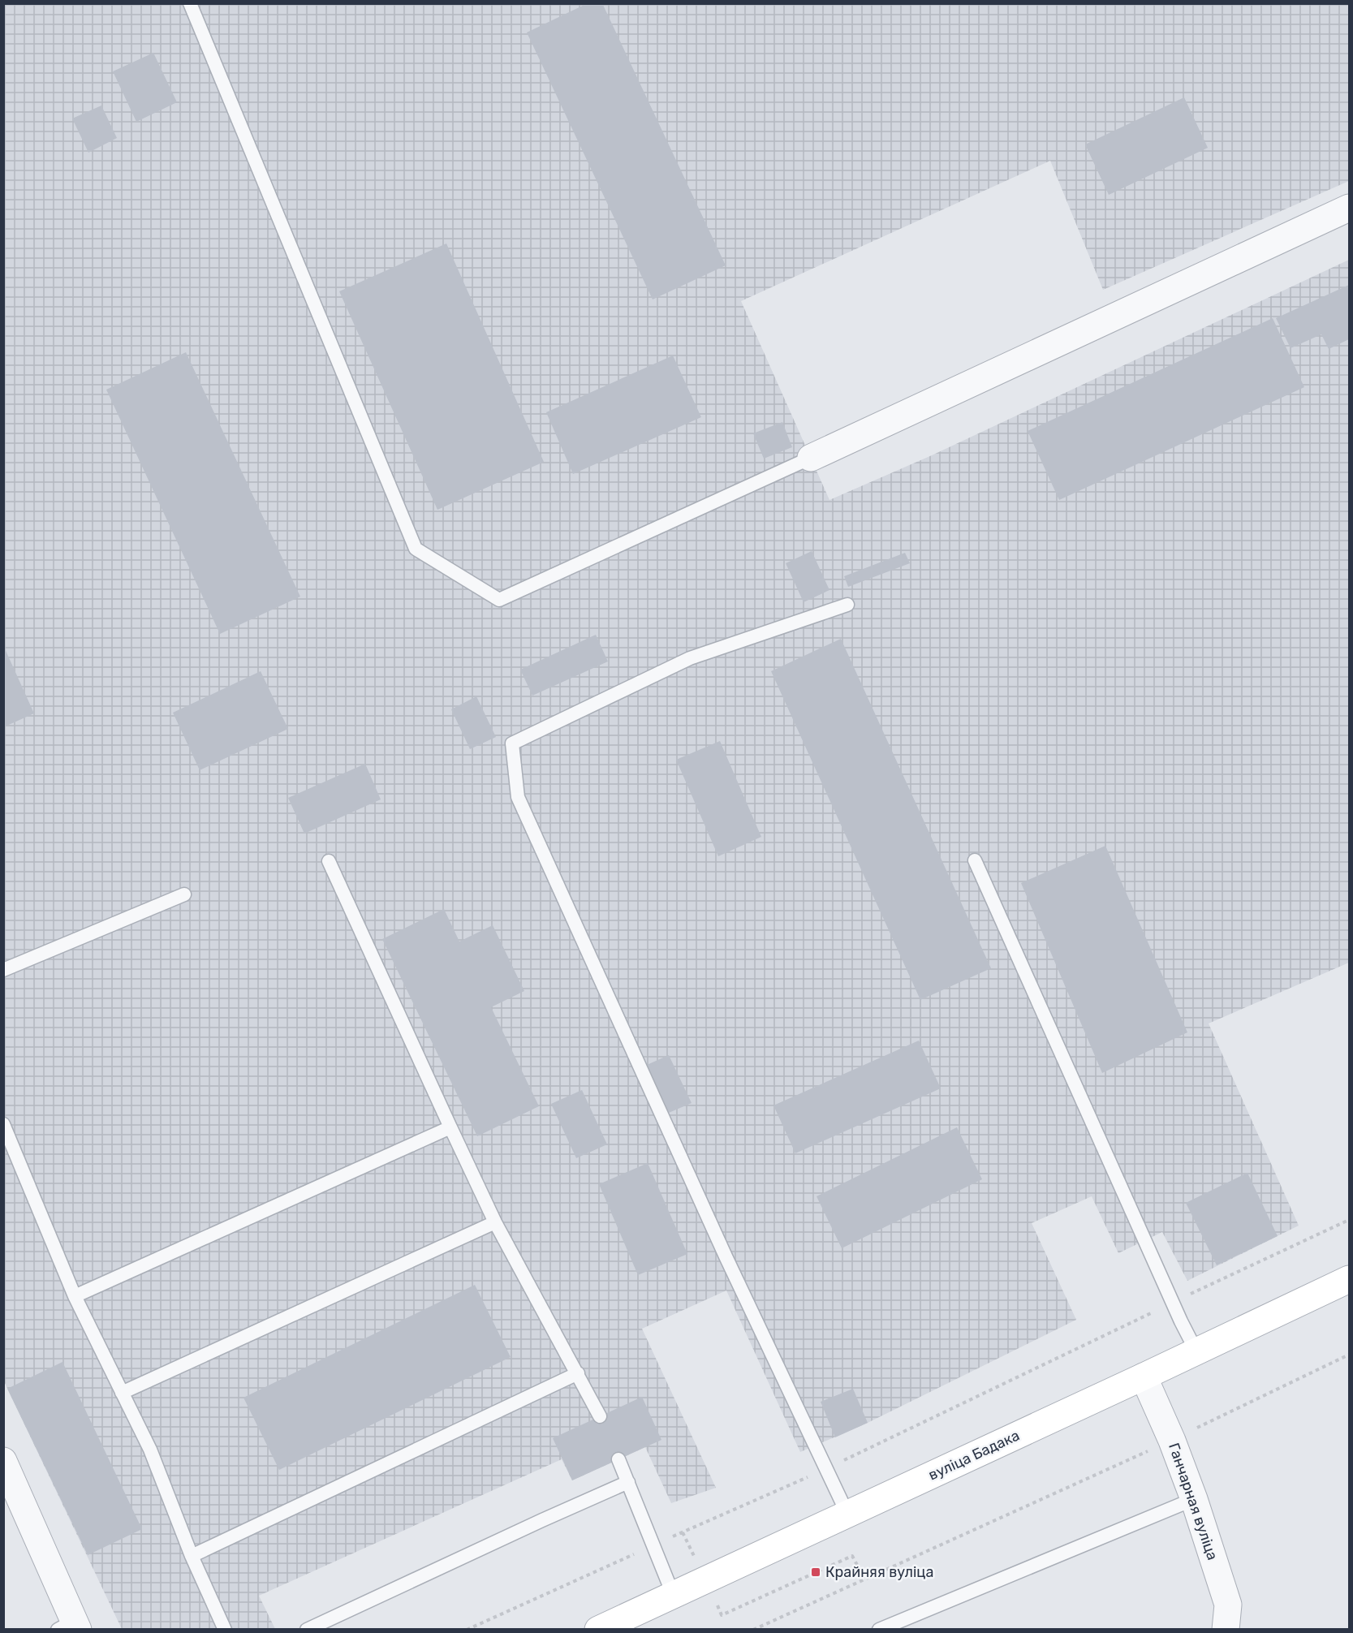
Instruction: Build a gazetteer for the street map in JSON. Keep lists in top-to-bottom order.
{
  "streets": {
    "main road": ["вуліца Бадака"],
    "street": ["Ганчарная вуліца"]
  },
  "crossings": [
    ["вуліца Бадака", "Ганчарная вуліца"]
  ],
  "places": {
    "transit": ["Крайняя вуліца"]
  }
}
